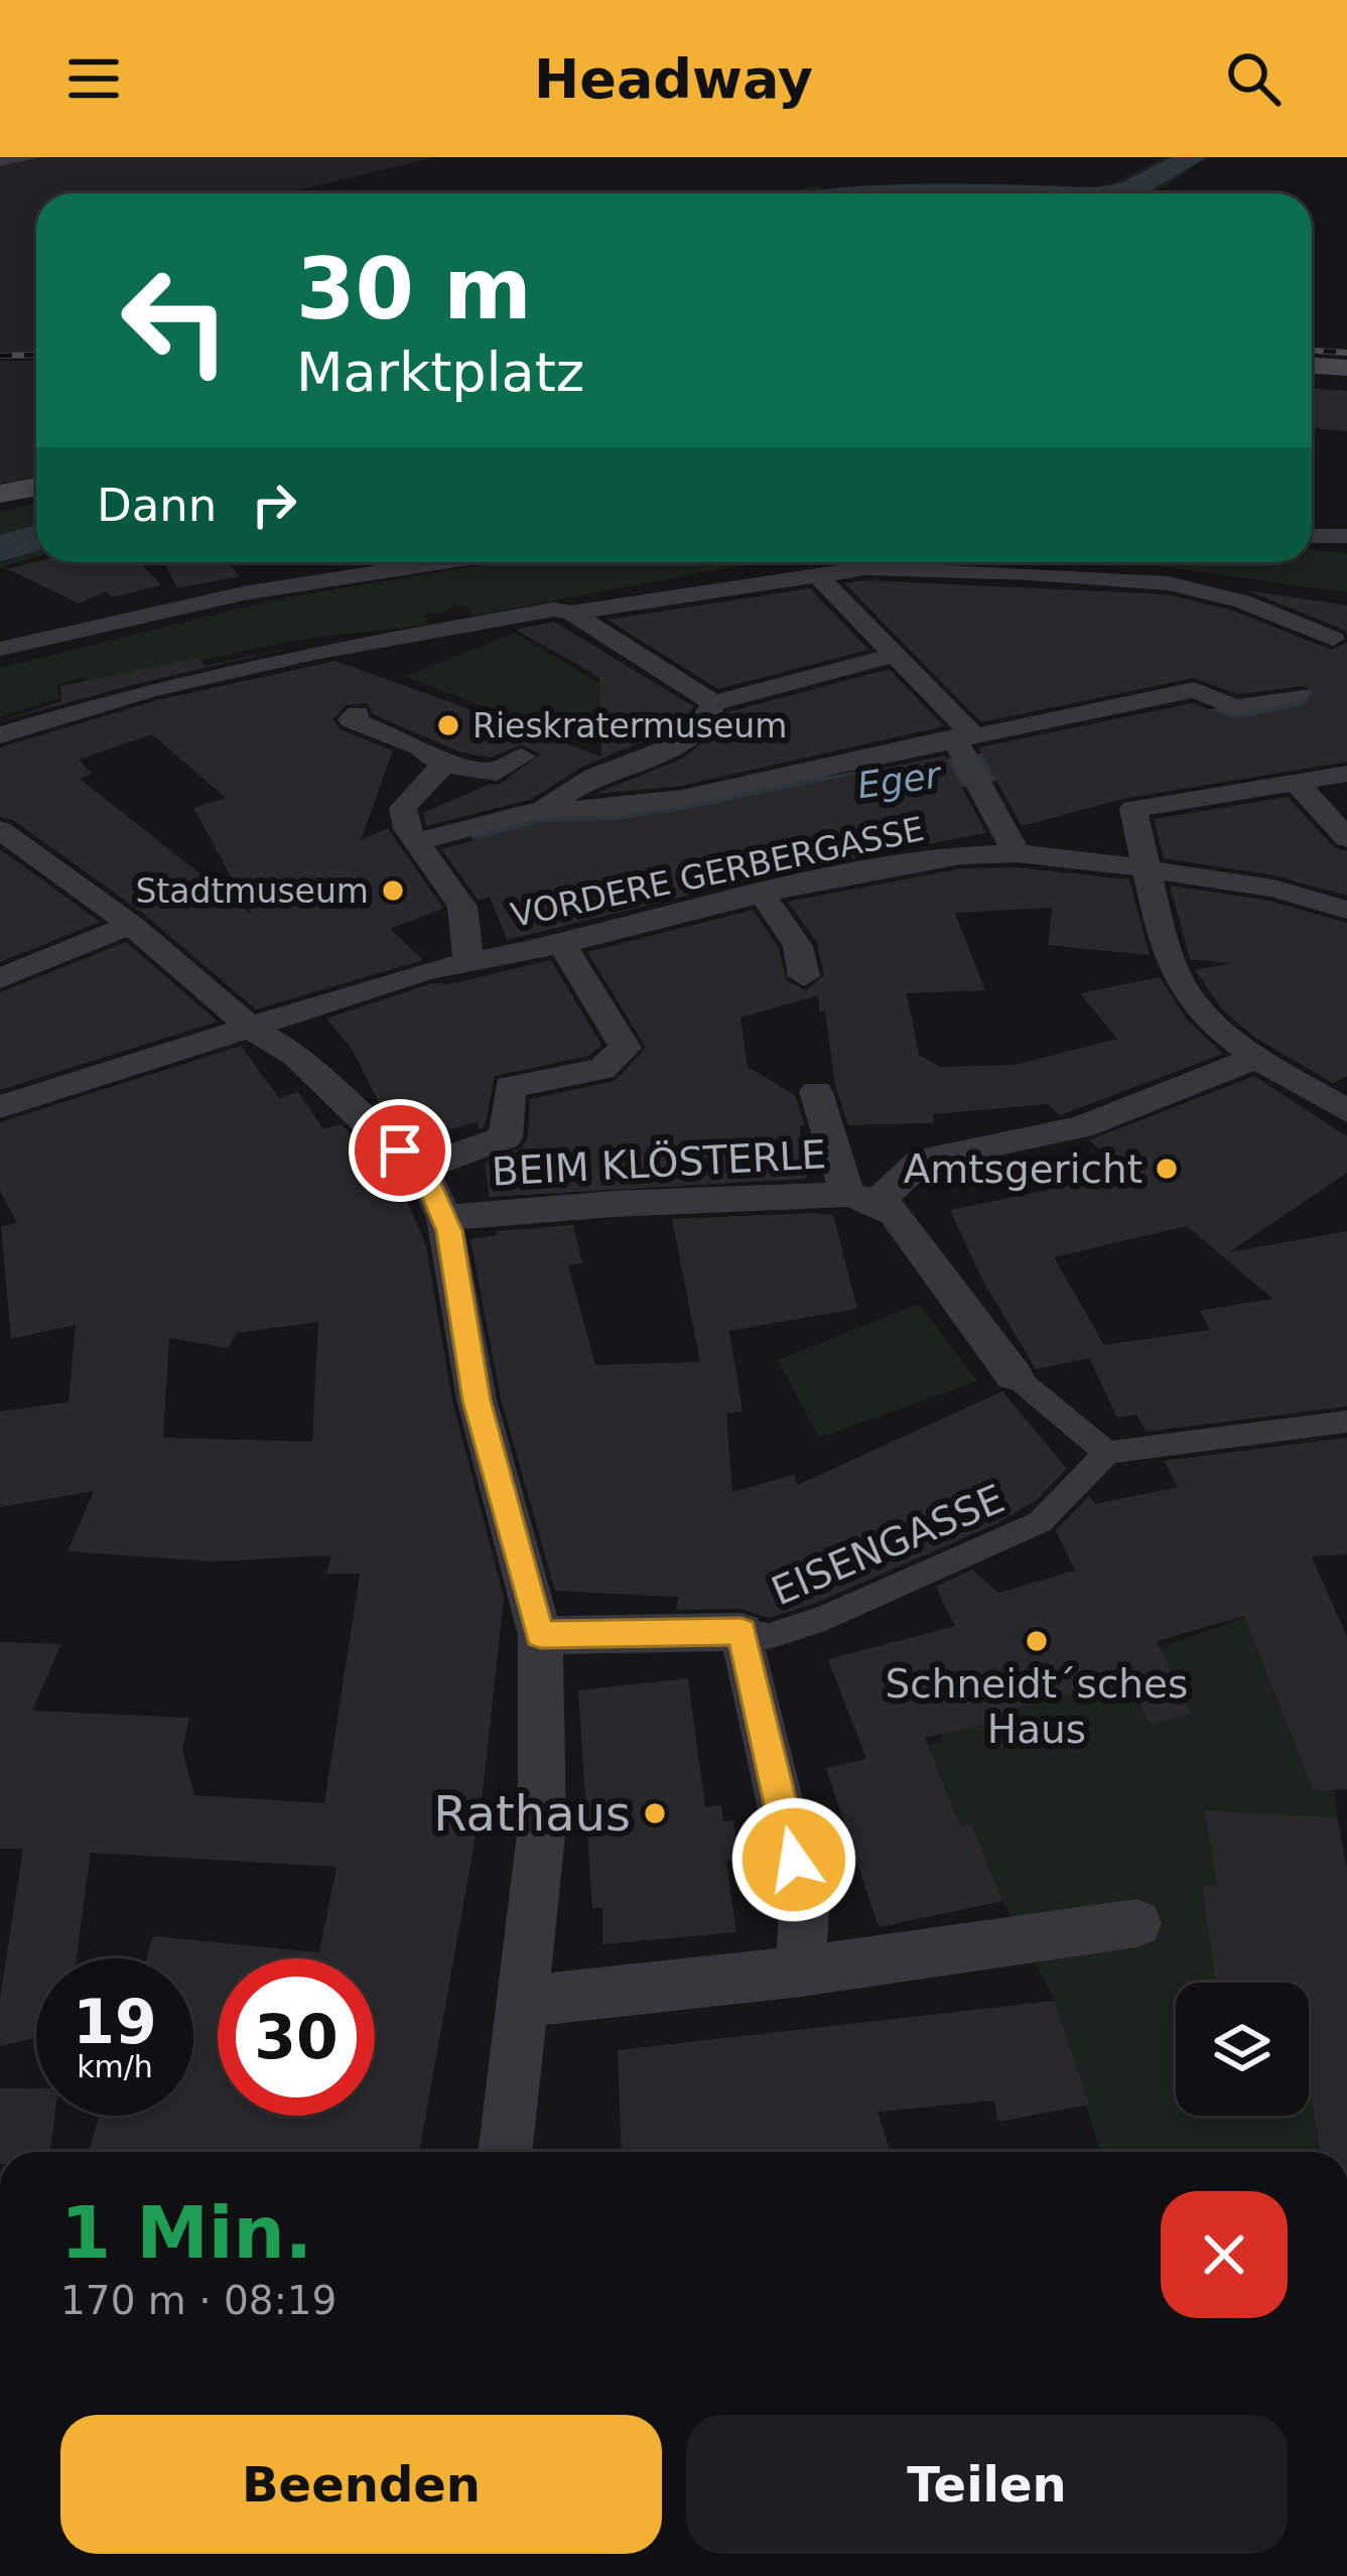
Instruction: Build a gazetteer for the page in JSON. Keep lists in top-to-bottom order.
{
  "streets": {
    "street": ["VORDERE GERBERGASSE", "BEIM KLÖSTERLE", "EISENGASSE"]
  },
  "water": ["Eger"],
  "places": [
    "Rieskratermuseum",
    "Stadtmuseum",
    "Amtsgericht",
    "Schneidt´sches Haus",
    "Rathaus"
  ],
  "page": {
    "header": "Headway",
    "turn": ["30 m", "Marktplatz"],
    "then": "Dann",
    "speed": "19 km/h",
    "limit": "30",
    "heading": ["1 Min.", "170 m · 08:19"],
    "buttons": ["Beenden", "Teilen"]
  }
}
